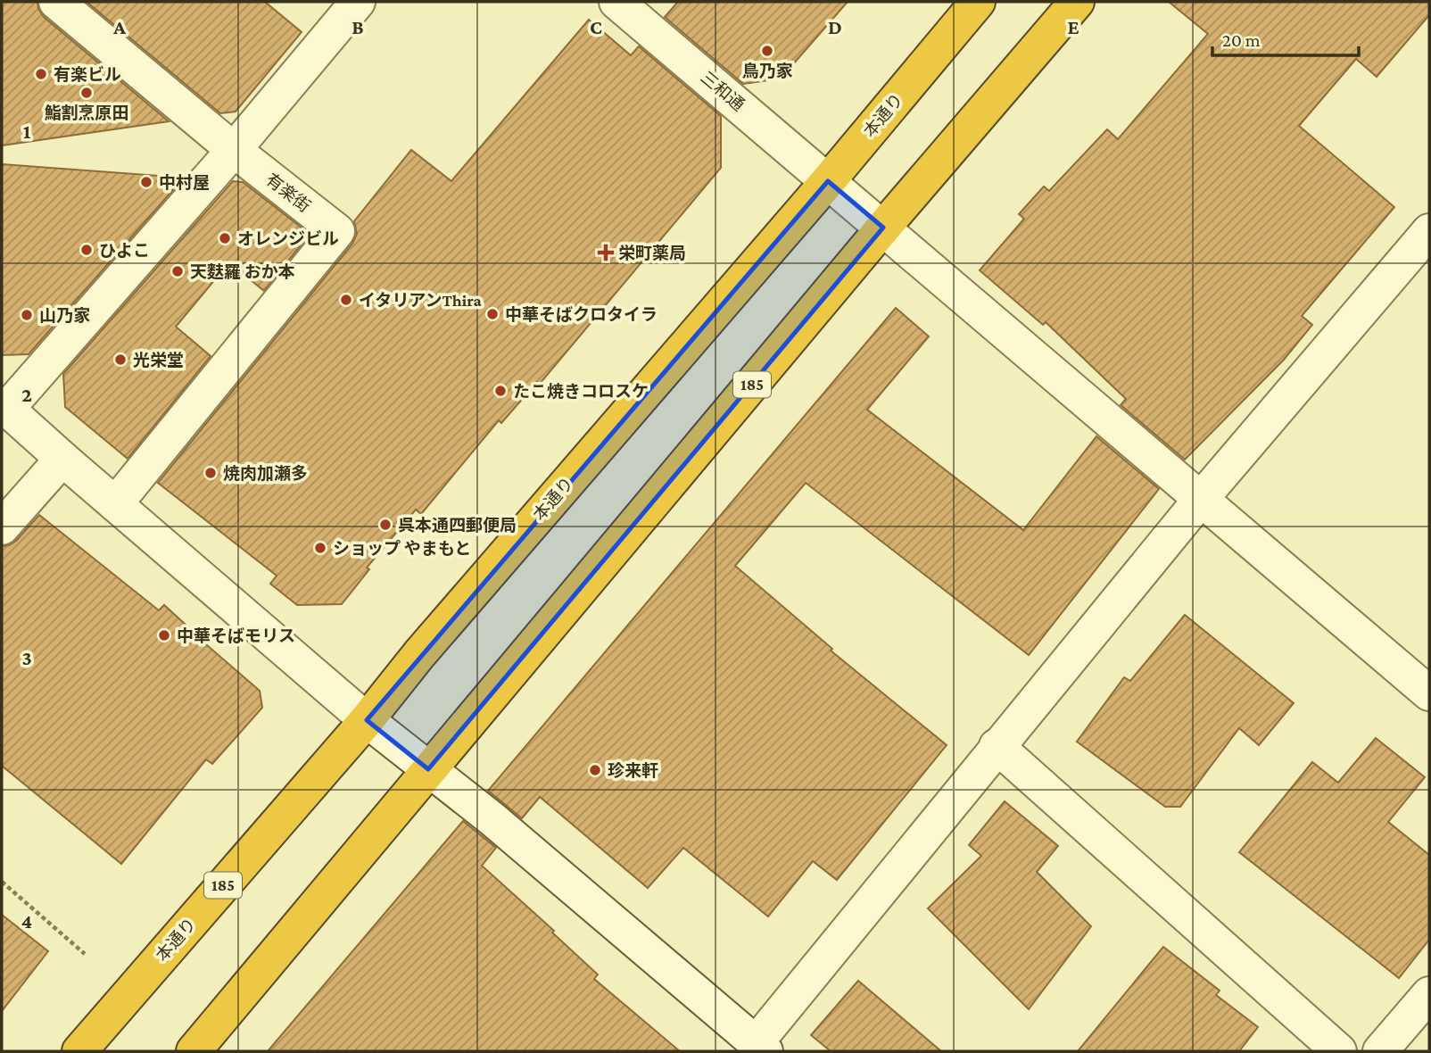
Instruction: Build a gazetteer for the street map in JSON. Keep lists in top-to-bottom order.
{
  "streets": {
    "highway": ["本通り", "185"],
    "street": ["三和通", "有楽街"]
  },
  "crossings": [
    ["三和通", "本通り"],
    ["三和通", "185"]
  ],
  "places": {
    "other": [
      "鳥乃家",
      "有楽ビル",
      "鮨割烹原田",
      "中村屋",
      "オレンジビル",
      "ひよこ",
      "天麩羅 おか本",
      "イタリアンThira",
      "中華そばクロタイラ",
      "山乃家",
      "光栄堂",
      "たこ焼きコロスケ",
      "焼肉加瀬多",
      "呉本通四郵便局",
      "ショップ やまもと",
      "中華そばモリス",
      "珍来軒"
    ],
    "health": ["栄町薬局"]
  },
  "scale_bar": "20 m",
  "grid": {
    "columns": [
      "A",
      "B",
      "C",
      "D",
      "E"
    ],
    "rows": [
      "1",
      "2",
      "3",
      "4"
    ]
  }
}
